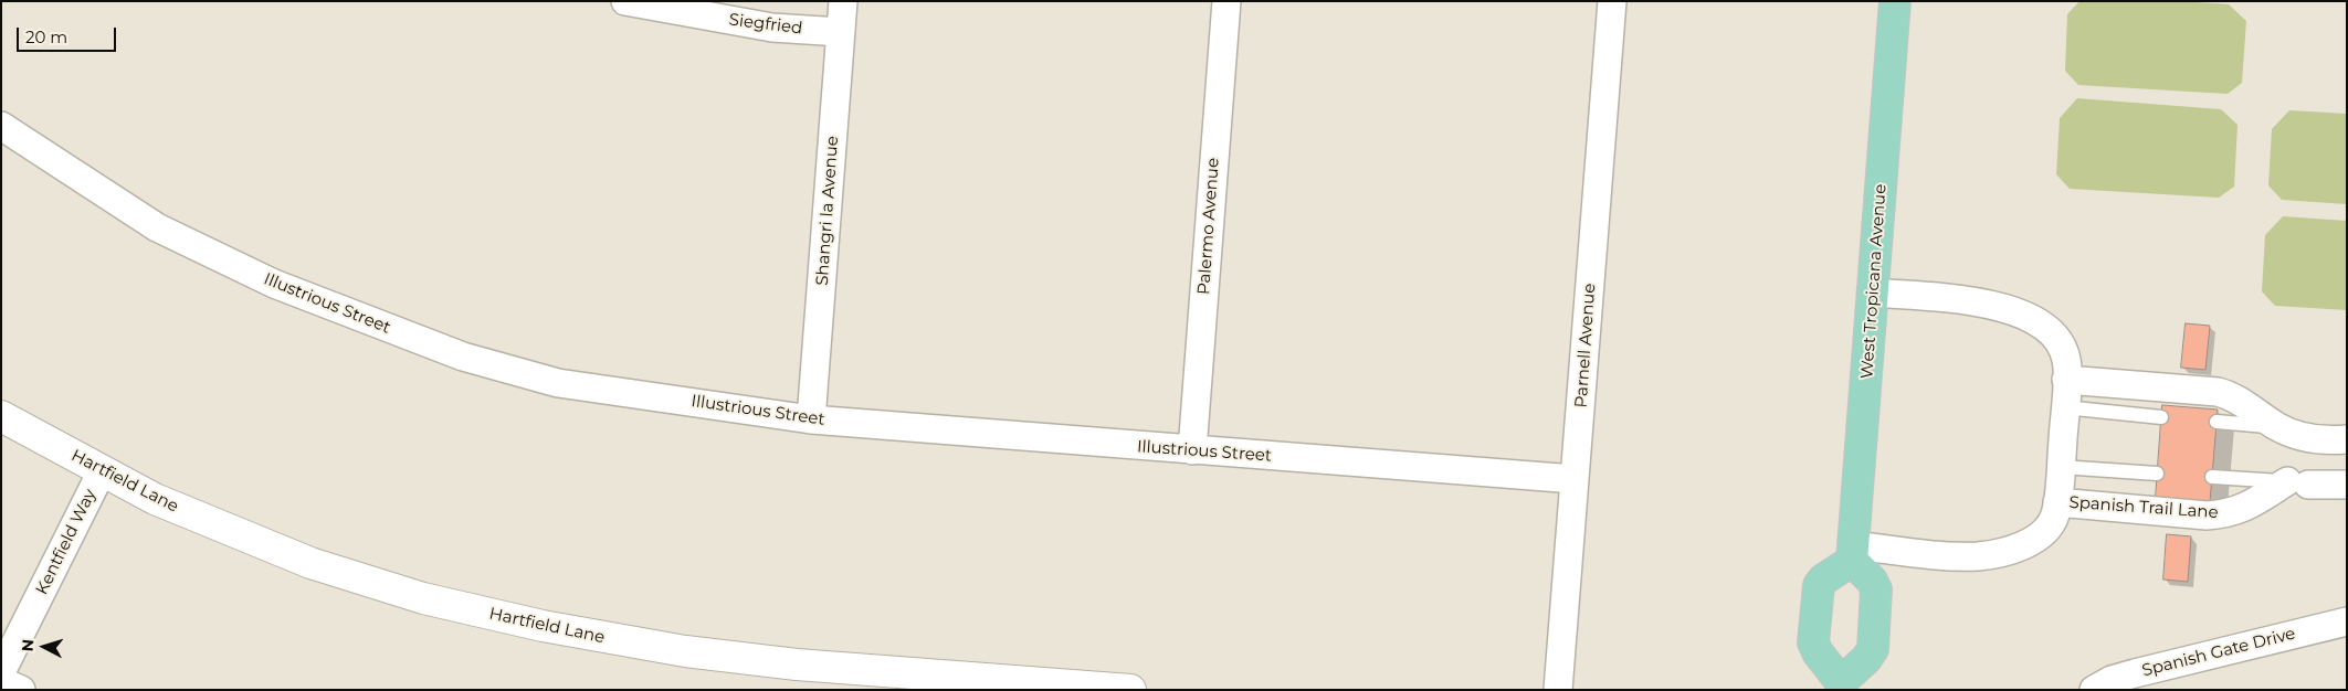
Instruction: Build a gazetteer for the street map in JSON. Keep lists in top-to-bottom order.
{
  "streets": {
    "main road": ["West Tropicana Avenue"],
    "street": [
      "Siegfried",
      "Shangri la Avenue",
      "Palermo Avenue",
      "Illustrious Street",
      "Parnell Avenue",
      "Hartfield Lane",
      "Spanish Trail Lane",
      "Kentfield Way",
      "Spanish Gate Drive"
    ]
  },
  "crossings": [
    ["Siegfried", "Shangri la Avenue"],
    ["Shangri la Avenue", "Illustrious Street"],
    ["Palermo Avenue", "Illustrious Street"],
    ["West Tropicana Avenue", "Spanish Trail Lane"],
    ["Illustrious Street", "Parnell Avenue"],
    ["Hartfield Lane", "Kentfield Way"]
  ],
  "scale_bar": "20 m",
  "north": "left"
}
